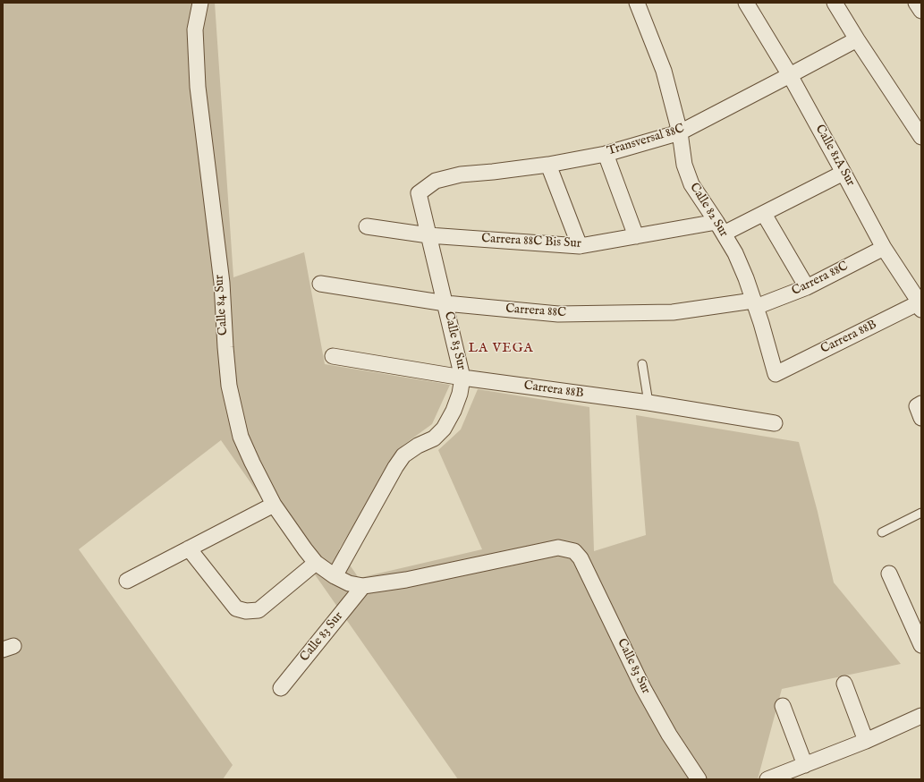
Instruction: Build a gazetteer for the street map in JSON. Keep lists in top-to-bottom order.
{
  "streets": {
    "street": [
      "Transversal 88C",
      "Calle 81A Sur",
      "Calle 82 Sur",
      "Carrera 88C Bis Sur",
      "Carrera 88C",
      "Calle 84 Sur",
      "Carrera 88B",
      "Calle 83 Sur"
    ]
  },
  "crossings": [
    ["Transversal 88C", "Calle 81A Sur"],
    ["Transversal 88C", "Calle 82 Sur"],
    ["Transversal 88C", "Calle 83 Sur"],
    ["Calle 81A Sur", "Carrera 88C Bis Sur"],
    ["Calle 81A Sur", "Carrera 88C"],
    ["Calle 81A Sur", "Carrera 88B"],
    ["Calle 82 Sur", "Carrera 88C Bis Sur"],
    ["Calle 82 Sur", "Carrera 88C"],
    ["Calle 82 Sur", "Carrera 88B"],
    ["Carrera 88C Bis Sur", "Calle 83 Sur"],
    ["Carrera 88C", "Calle 83 Sur"],
    ["Calle 84 Sur", "Calle 83 Sur"],
    ["Carrera 88B", "Calle 83 Sur"]
  ],
  "districts": ["LA VEGA"]
}
